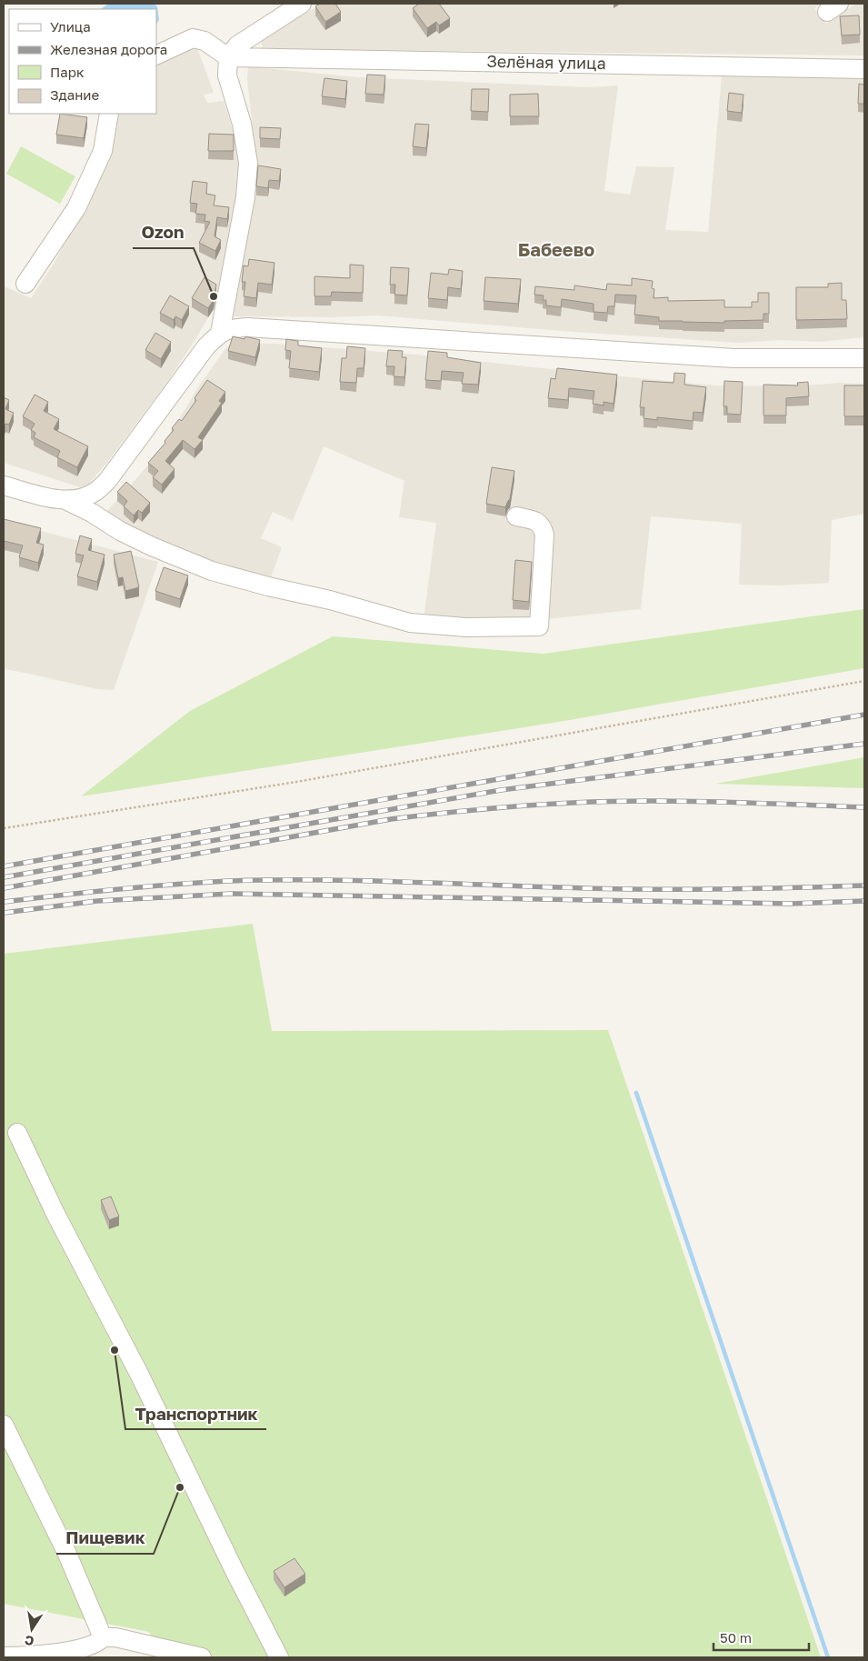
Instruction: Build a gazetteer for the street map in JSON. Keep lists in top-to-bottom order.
{
  "streets": {
    "street": ["Зелёная улица"]
  },
  "districts": ["Бабеево"],
  "places": ["Ozon", "Транспортник", "Пищевик"],
  "legend": [
    "Улица",
    "Железная дорога",
    "Парк",
    "Здание"
  ],
  "scale_bar": "50 m",
  "north": "bottom"
}
